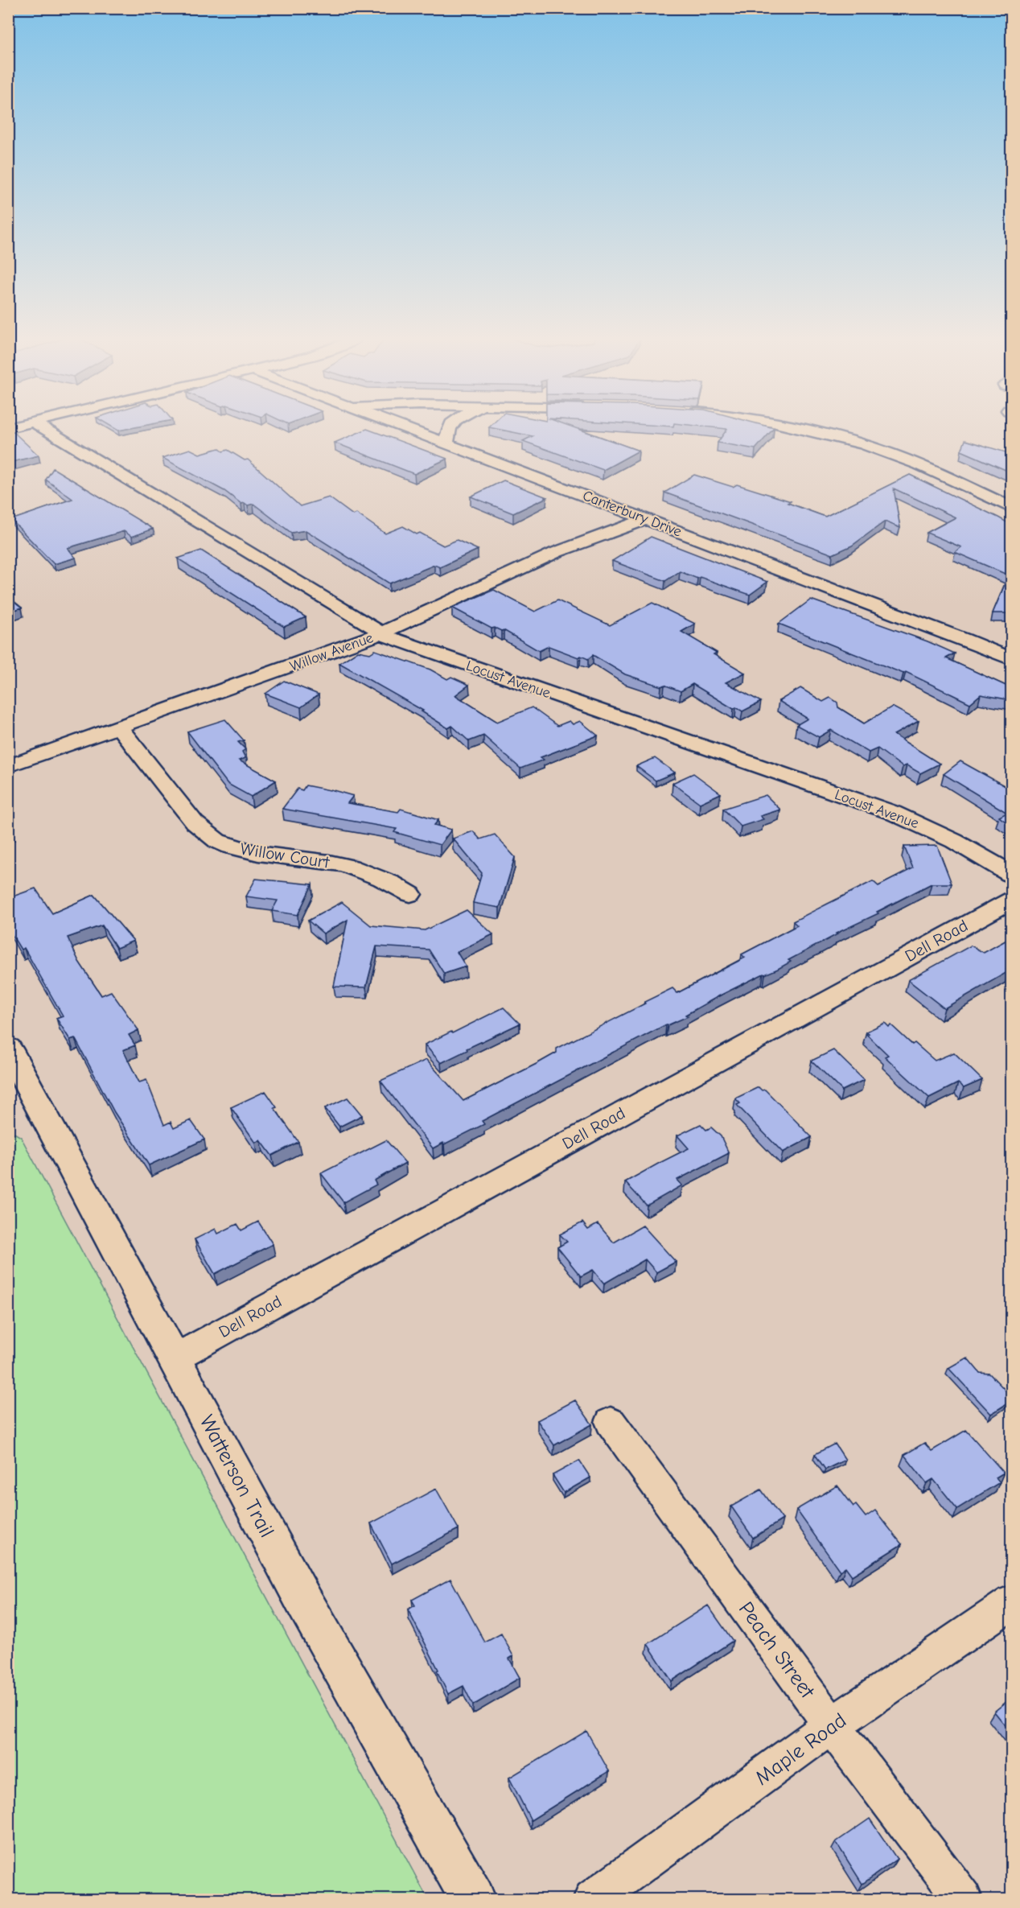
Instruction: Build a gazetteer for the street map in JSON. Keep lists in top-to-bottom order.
{
  "streets": {
    "main road": ["Watterson Trail"],
    "street": [
      "Canterbury Drive",
      "Willow Avenue",
      "Locust Avenue",
      "Willow Court",
      "Dell Road",
      "Peach Street",
      "Maple Road"
    ]
  },
  "crossings": [
    ["Canterbury Drive", "Willow Avenue"],
    ["Willow Avenue", "Locust Avenue"],
    ["Willow Avenue", "Willow Court"],
    ["Dell Road", "Watterson Trail"],
    ["Peach Street", "Maple Road"]
  ]
}
